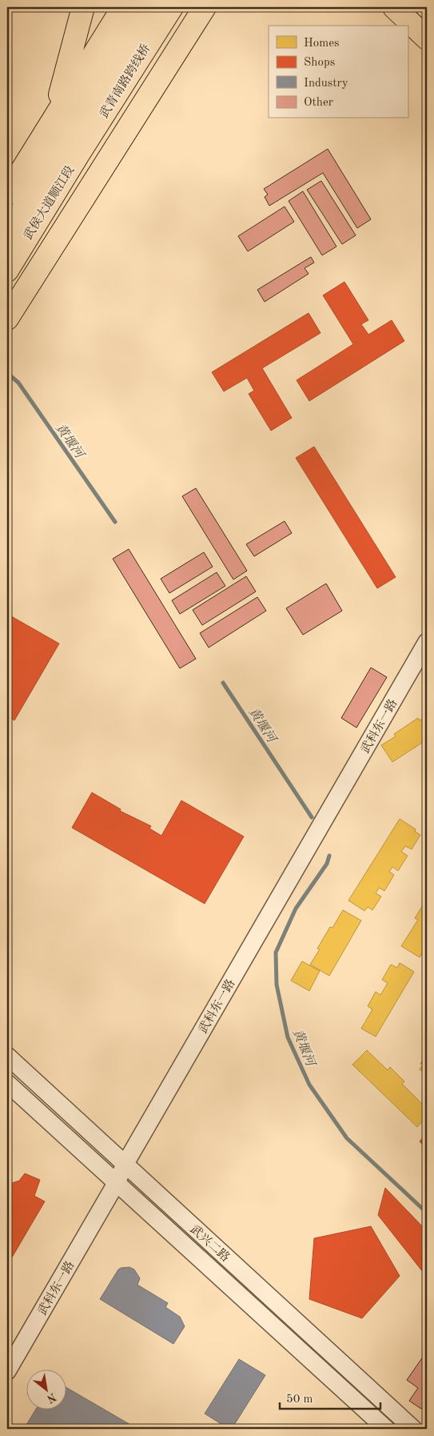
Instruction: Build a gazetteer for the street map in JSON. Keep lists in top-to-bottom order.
{
  "streets": {
    "main road": ["武青南路跨线桥", "武侯大道顺江段"],
    "street": ["武科东一路", "武兴二路"]
  },
  "crossings": [
    ["武青南路跨线桥", "武侯大道顺江段"],
    ["武科东一路", "武兴二路"]
  ],
  "water": ["黄堰河"],
  "legend": [
    "Homes",
    "Shops",
    "Industry",
    "Other"
  ],
  "scale_bar": "50 m",
  "north": "bottom right"
}
